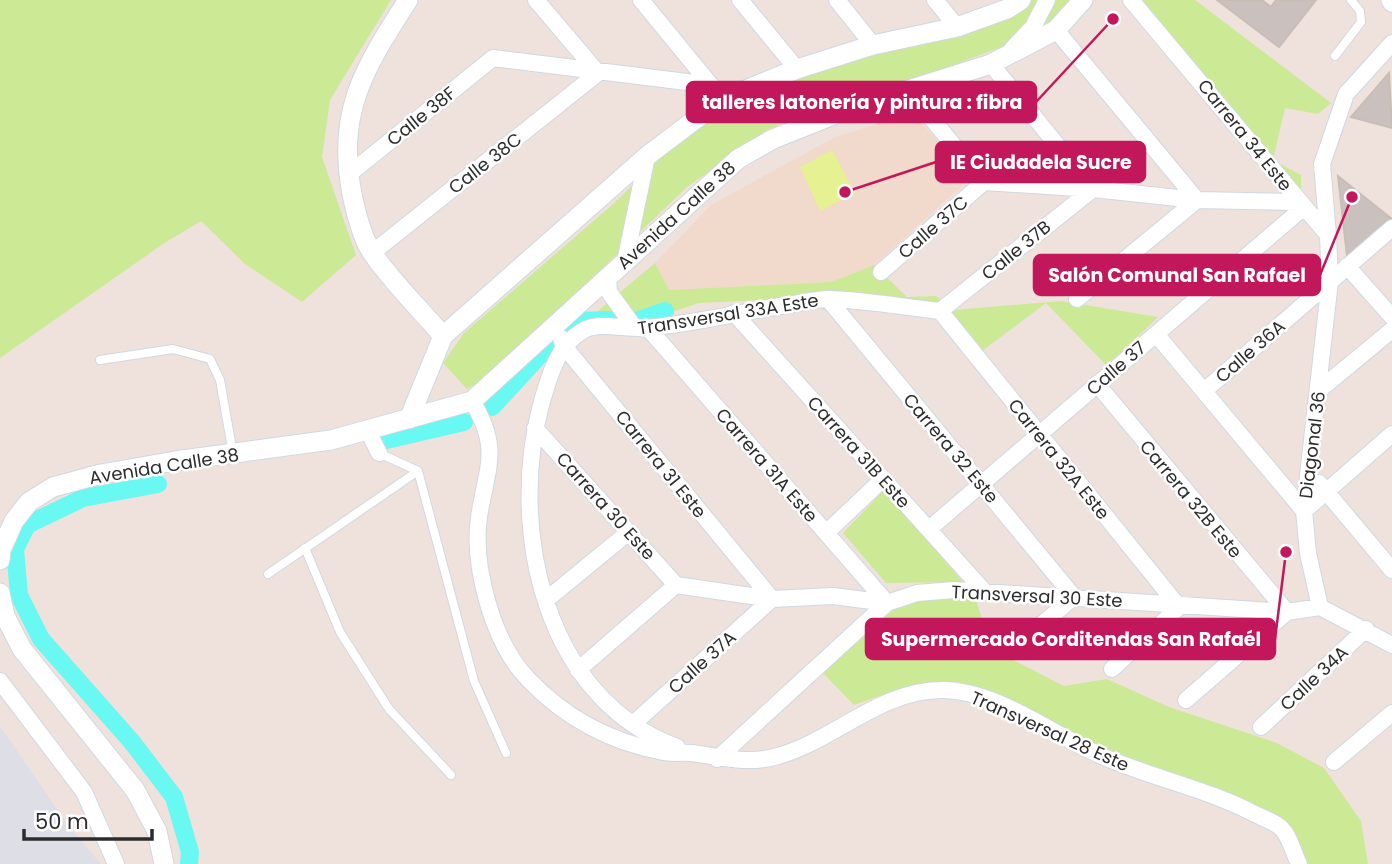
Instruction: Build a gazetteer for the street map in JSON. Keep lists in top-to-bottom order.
{
  "streets": {
    "street": [
      "Calle 38F",
      "Carrera 34 Este",
      "Calle 38C",
      "Avenida Calle 38",
      "Calle 37C",
      "Calle 37B",
      "Transversal 33A Este",
      "Calle 36A",
      "Calle 37",
      "Diagonal 36",
      "Carrera 32 Este",
      "Carrera 31B Este",
      "Carrera 32A Este",
      "Carrera 31 Este",
      "Carrera 31A Este",
      "Carrera 32B Este",
      "Carrera 30 Este",
      "Transversal 30 Este",
      "Calle 37A",
      "Calle 34A",
      "Transversal 28 Este"
    ]
  },
  "crossings": [
    ["Calle 38F", "Calle 38C"],
    ["Carrera 34 Este", "Calle 37"],
    ["Avenida Calle 38", "Carrera 31 Este"],
    ["Avenida Calle 38", "Carrera 31A Este"],
    ["Avenida Calle 38", "Transversal 28 Este"],
    ["Calle 37B", "Transversal 33A Este"],
    ["Calle 37B", "Carrera 32A Este"],
    ["Transversal 33A Este", "Carrera 32 Este"],
    ["Transversal 33A Este", "Carrera 31B Este"],
    ["Transversal 33A Este", "Carrera 32A Este"],
    ["Transversal 33A Este", "Carrera 31 Este"],
    ["Transversal 33A Este", "Carrera 31A Este"],
    ["Calle 36A", "Diagonal 36"],
    ["Calle 37", "Carrera 32 Este"],
    ["Calle 37", "Carrera 31B Este"],
    ["Calle 37", "Carrera 32A Este"],
    ["Calle 37", "Carrera 32B Este"],
    ["Diagonal 36", "Transversal 30 Este"],
    ["Carrera 32 Este", "Transversal 30 Este"],
    ["Carrera 31B Este", "Transversal 30 Este"],
    ["Carrera 32A Este", "Transversal 30 Este"],
    ["Carrera 31 Este", "Transversal 30 Este"],
    ["Carrera 31 Este", "Calle 37A"],
    ["Carrera 31A Este", "Transversal 30 Este"],
    ["Carrera 32B Este", "Transversal 30 Este"],
    ["Carrera 30 Este", "Transversal 30 Este"],
    ["Transversal 30 Este", "Calle 37A"]
  ],
  "places": [
    "talleres latonería y pintura : fibra",
    "IE Ciudadela Sucre",
    "Salón Comunal San Rafael",
    "Supermercado Corditendas San Rafaél"
  ],
  "scale_bar": "50 m"
}
